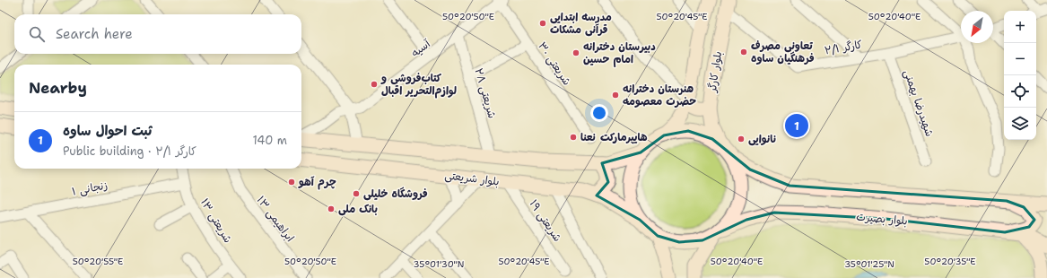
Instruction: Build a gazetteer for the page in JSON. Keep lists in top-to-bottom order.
{
  "streets": {
    "main road": ["بلوار کارگر", "بلوار شریعتی", "بلوار بصیرت"],
    "street": [
      "کارگر ۲/۱",
      "آسیه",
      "شریعتی ۳۰",
      "شریعتی ۲۸",
      "شهیدرضا بهمنی",
      "زنجانی ۱",
      "ابراهیمی ۱۳",
      "شریعتی ۱۳",
      "شریعتی ۱۹"
    ]
  },
  "crossings": [
    ["کارگر ۲/۱", "بلوار کارگر"],
    ["کارگر ۲/۱", "شهیدرضا بهمنی"],
    ["آسیه", "شریعتی ۳۰"],
    ["آسیه", "شریعتی ۲۸"],
    ["بلوار کارگر", "بلوار شریعتی"],
    ["بلوار کارگر", "بلوار بصیرت"],
    ["شریعتی ۲۸", "بلوار شریعتی"],
    ["بلوار شریعتی", "بلوار بصیرت"],
    ["بلوار شریعتی", "شریعتی ۱۹"],
    ["زنجانی ۱", "شریعتی ۱۳"]
  ],
  "places": [
    "مدرسه ابتدایی قرآنی مشکات",
    "تعاونی مصرف فرهنگیان ساوه",
    "دبیرستان دخترانه امام حسین",
    "کتاب‌فروشی و لوازم‌التحریر اقبال",
    "هنرستان دخترانه حضرت معصومه",
    "هایپرمارکت نعنا",
    "نانوایی",
    "چرم آهو",
    "فروشگاه خلیلی",
    "بانک ملی"
  ],
  "north": "bottom left",
  "page": {
    "map_buttons": ["+", "−"],
    "search": "Search here",
    "heading": "Nearby",
    "list": [
      {
        "mark": "1",
        "name": "ثبت احوال ساوه",
        "note": "Public building · کارگر ۲/۱",
        "value": "140 m"
      }
    ],
    "pins": "1"
  },
  "coordinates": [
    "50°20'50\"E",
    "50°20'45\"E",
    "50°20'40\"E",
    "50°20'55\"E",
    "50°20'35\"E",
    "35°01'30\"N",
    "35°01'25\"N"
  ]
}
